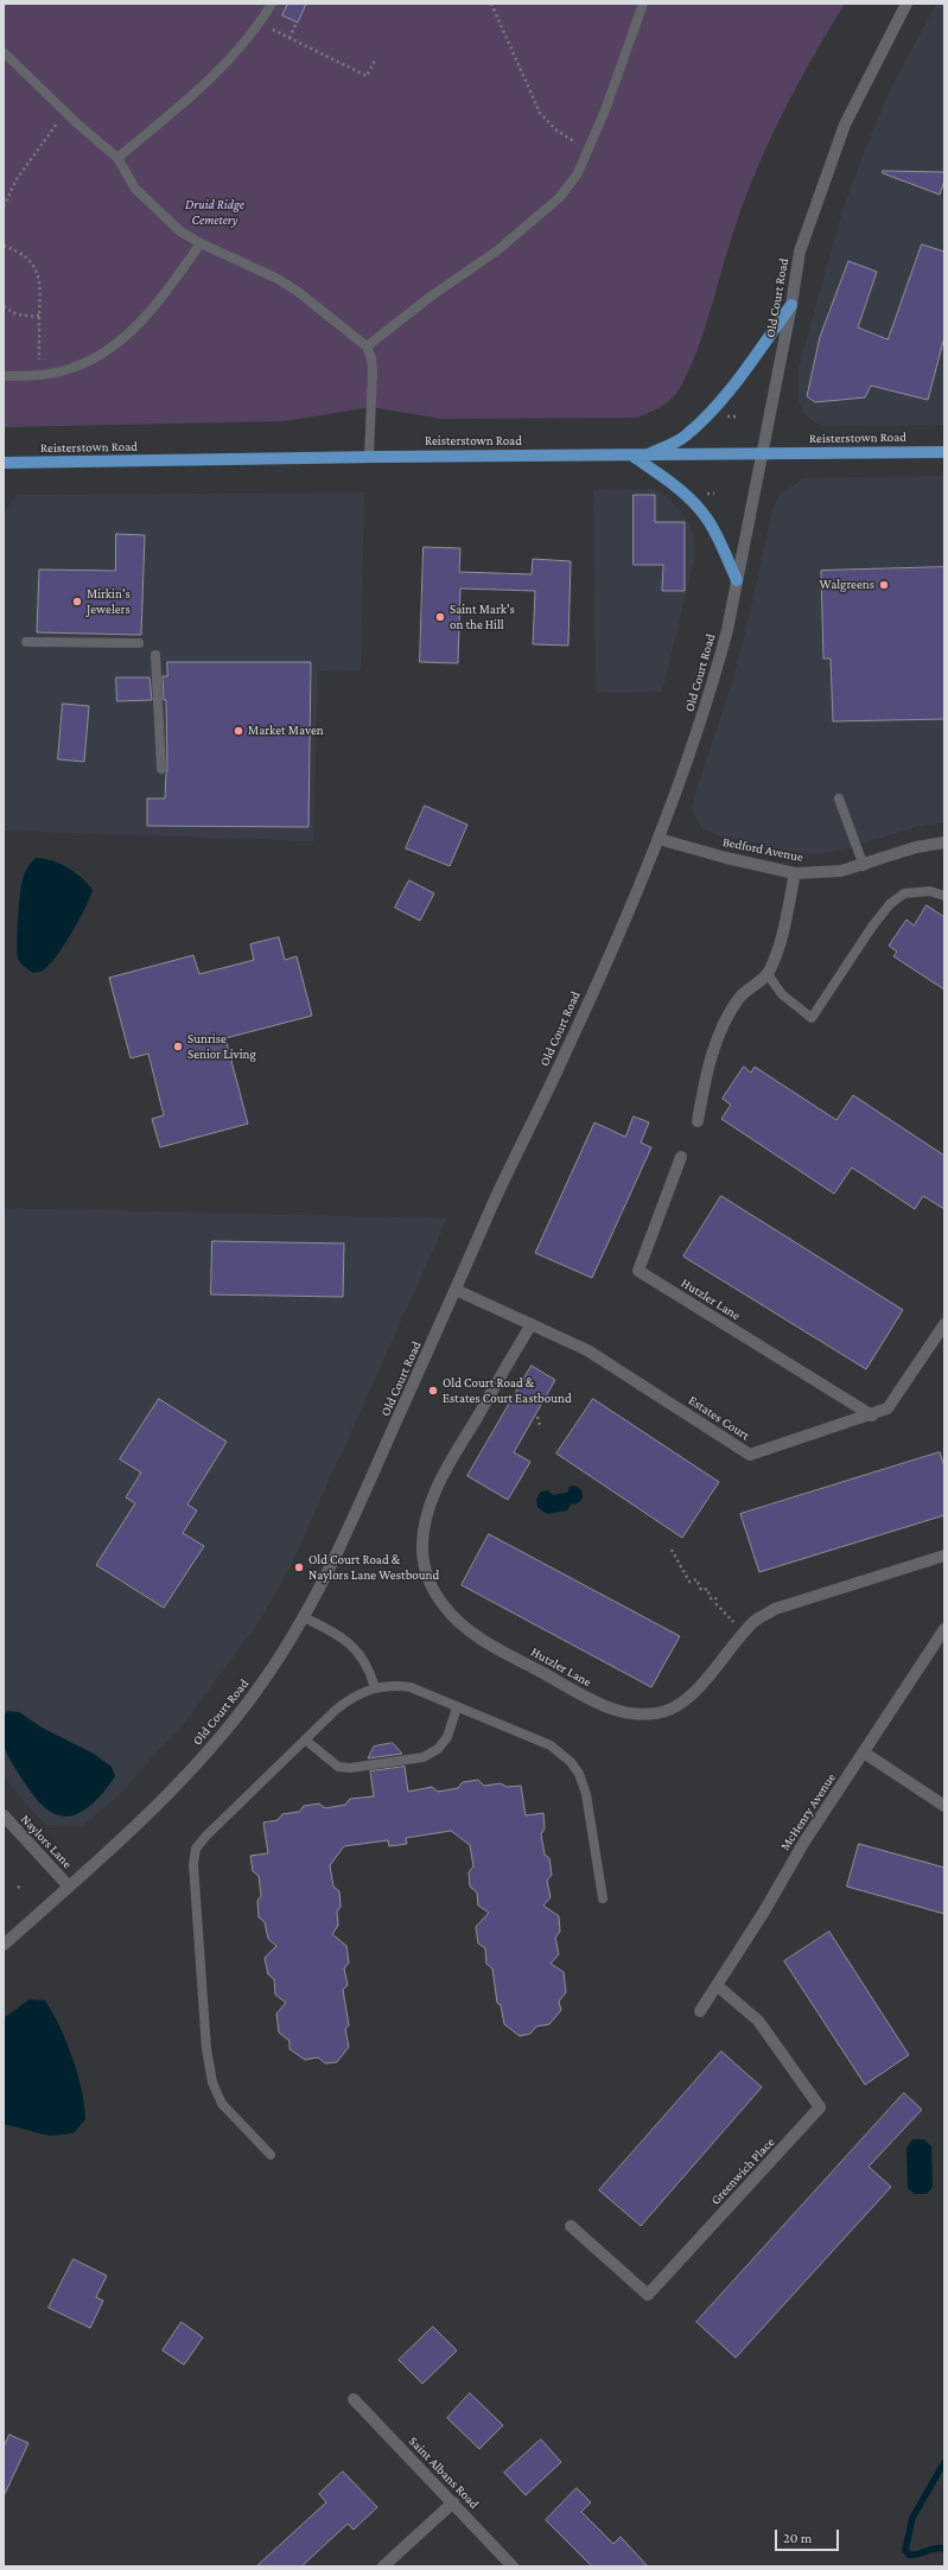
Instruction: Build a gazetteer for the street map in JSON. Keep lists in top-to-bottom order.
{
  "streets": {
    "main road": ["Reisterstown Road"],
    "street": [
      "Old Court Road",
      "Bedford Avenue",
      "Hutzler Lane",
      "Estates Court",
      "McHenry Avenue",
      "Naylors Lane",
      "Greenwich Place",
      "Saint Albans Road"
    ]
  },
  "crossings": [
    ["Old Court Road", "Reisterstown Road"],
    ["Old Court Road", "Bedford Avenue"],
    ["Old Court Road", "Estates Court"],
    ["Old Court Road", "Naylors Lane"],
    ["Hutzler Lane", "Estates Court"],
    ["McHenry Avenue", "Greenwich Place"]
  ],
  "parks": ["Druid Ridge Cemetery"],
  "places": [
    "Walgreens",
    "Mirkin's Jewelers",
    "Saint Mark's on the Hill",
    "Market Maven",
    "Sunrise Senior Living",
    "Old Court Road & Estates Court Eastbound",
    "Old Court Road & Naylors Lane Westbound"
  ],
  "scale_bar": "20 m"
}
